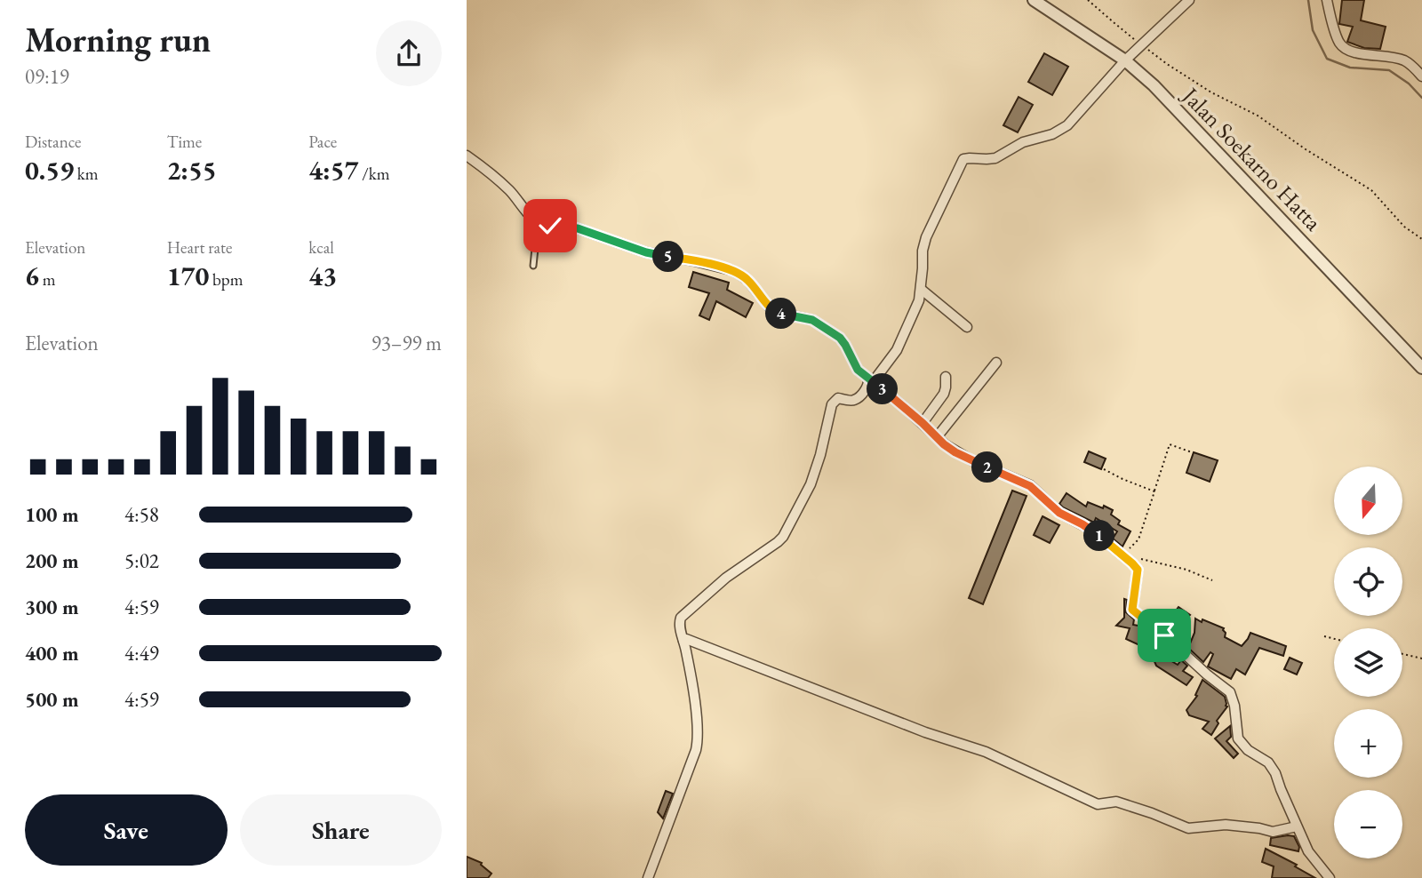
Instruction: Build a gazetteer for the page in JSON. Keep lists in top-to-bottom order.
{
  "streets": {
    "street": ["Jalan Soekarno Hatta"]
  },
  "north": "bottom",
  "page": {
    "heading": ["Morning run", "09:19"],
    "stats": [
      ["Distance", "0.59 km"],
      ["Time", "2:55"],
      ["Pace", "4:57 /km"],
      ["Elevation", "6 m"],
      ["Heart rate", "170 bpm"],
      ["kcal", "43"]
    ],
    "pins": [
      "5",
      "4",
      "3",
      "2",
      "1"
    ],
    "chart": ["Elevation", "93–99 m"],
    "map_buttons": ["+", "−"],
    "list": [
      {
        "name": "100 m",
        "note": "4:58"
      },
      {
        "name": "200 m",
        "note": "5:02"
      },
      {
        "name": "300 m",
        "note": "4:59"
      },
      {
        "name": "400 m",
        "note": "4:49"
      },
      {
        "name": "500 m",
        "note": "4:59"
      }
    ],
    "buttons": ["Save", "Share"]
  }
}
